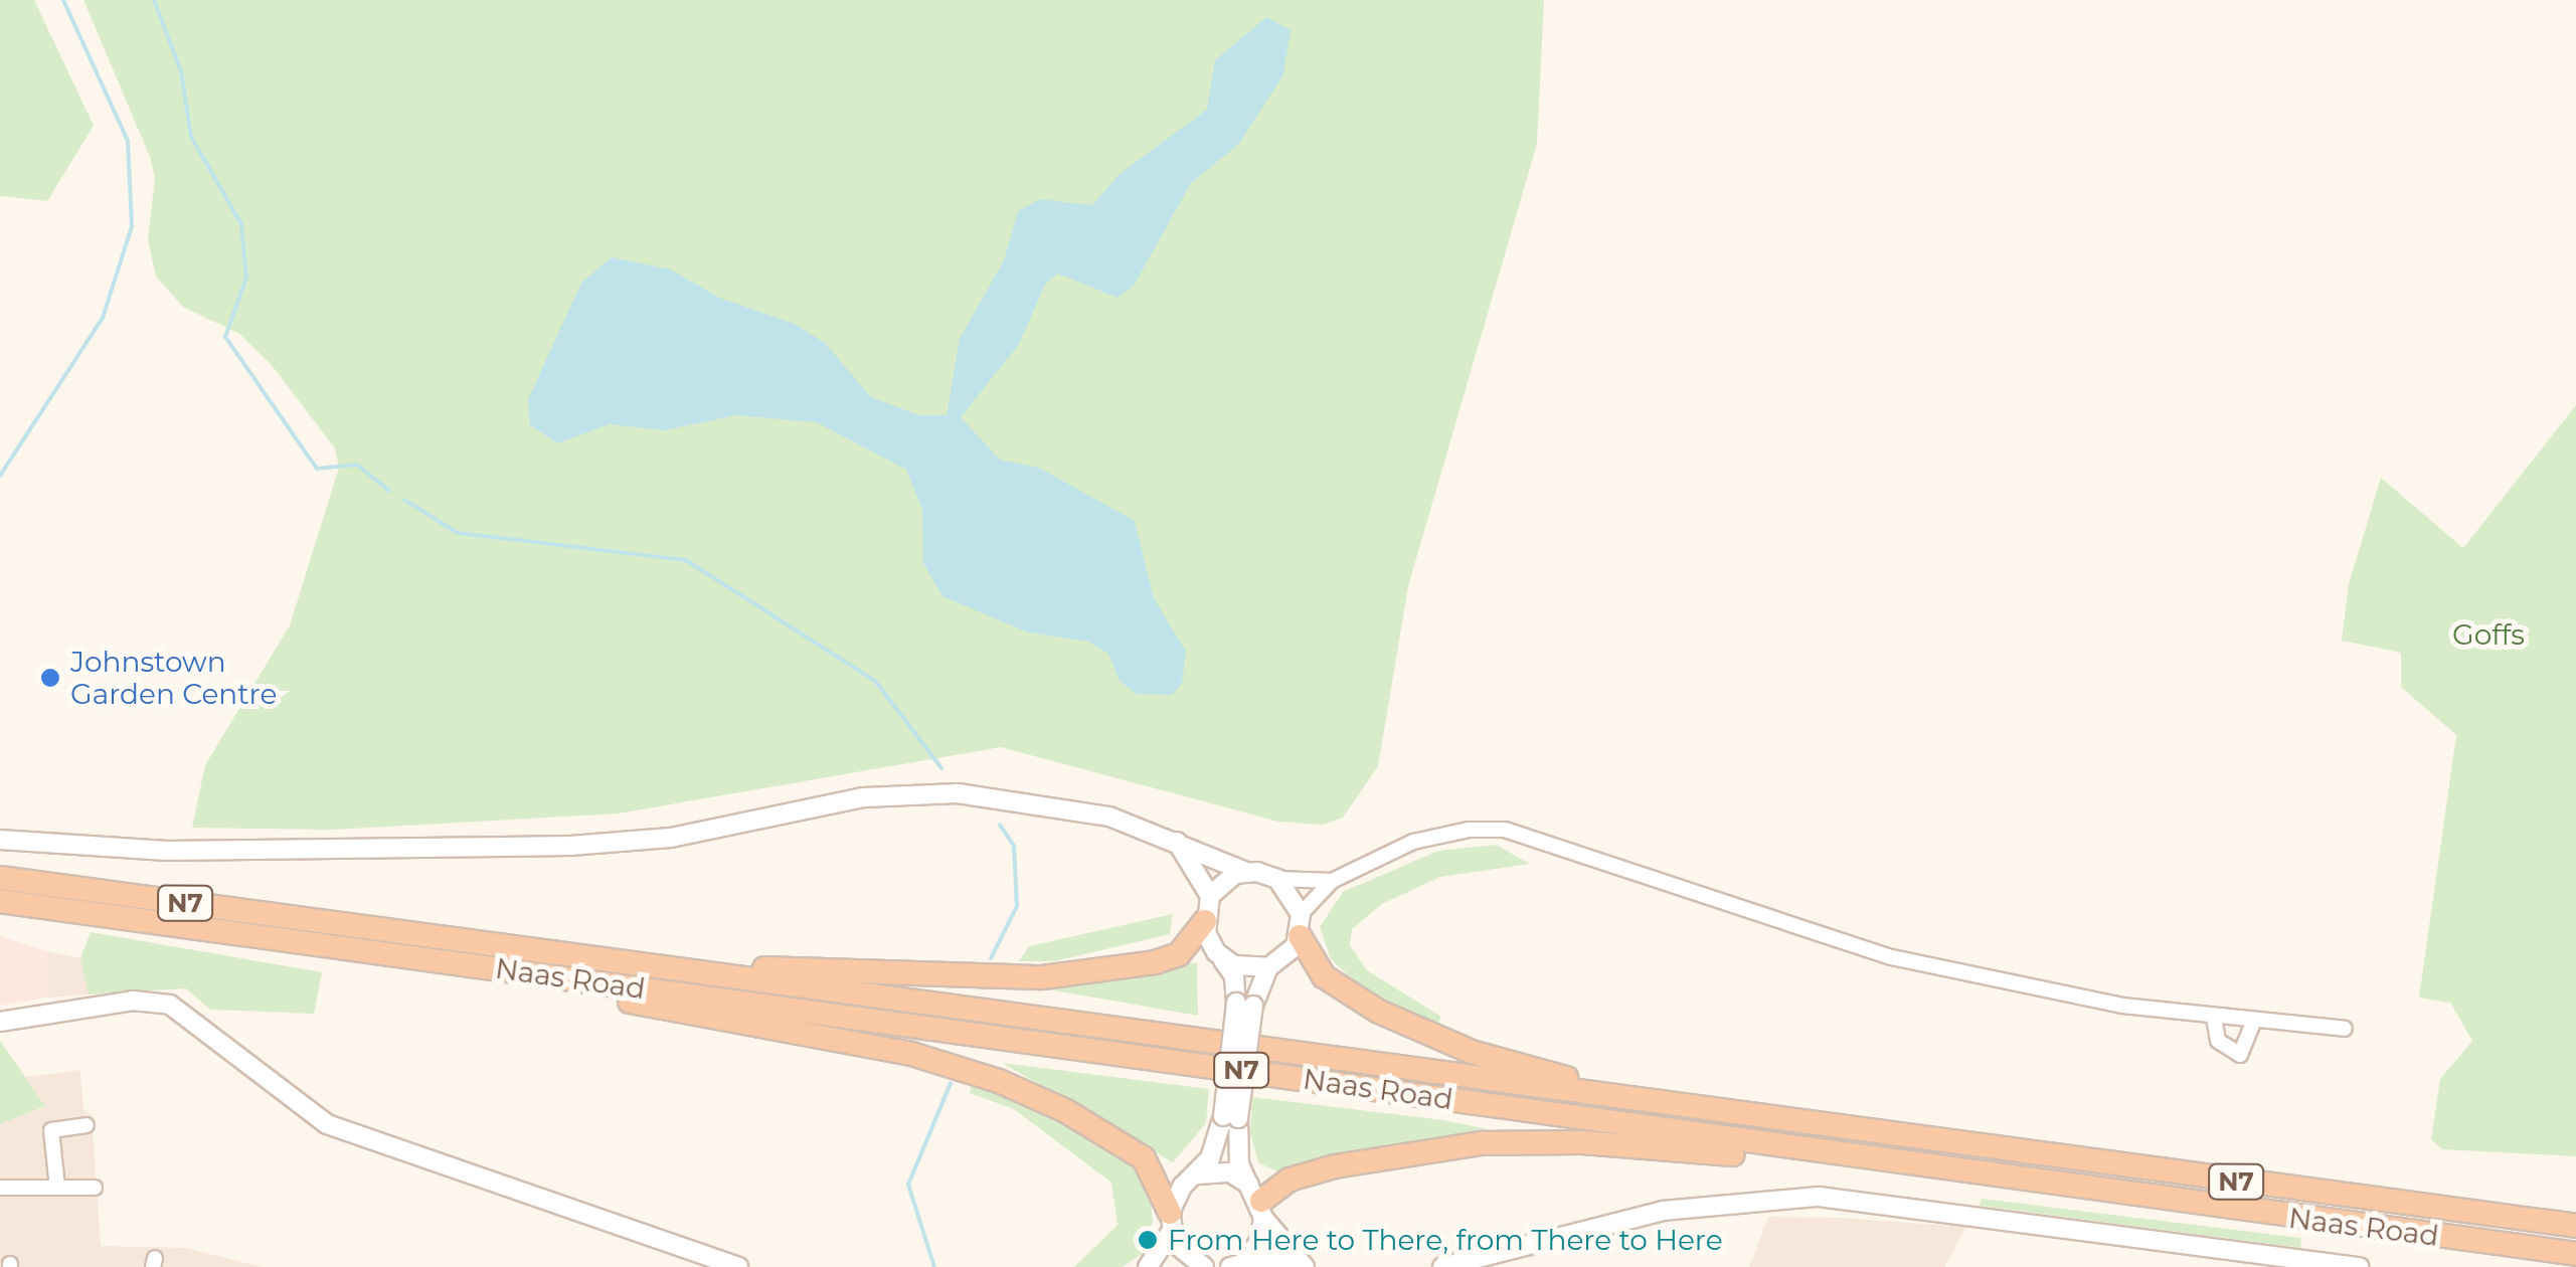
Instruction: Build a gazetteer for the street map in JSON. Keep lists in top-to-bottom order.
{
  "streets": {
    "highway": ["N7", "Naas Road"]
  },
  "crossings": [
    ["N7", "Naas Road"]
  ],
  "parks": ["Goffs"],
  "places": ["Johnstown Garden Centre", "From Here to There, from There to Here"]
}
